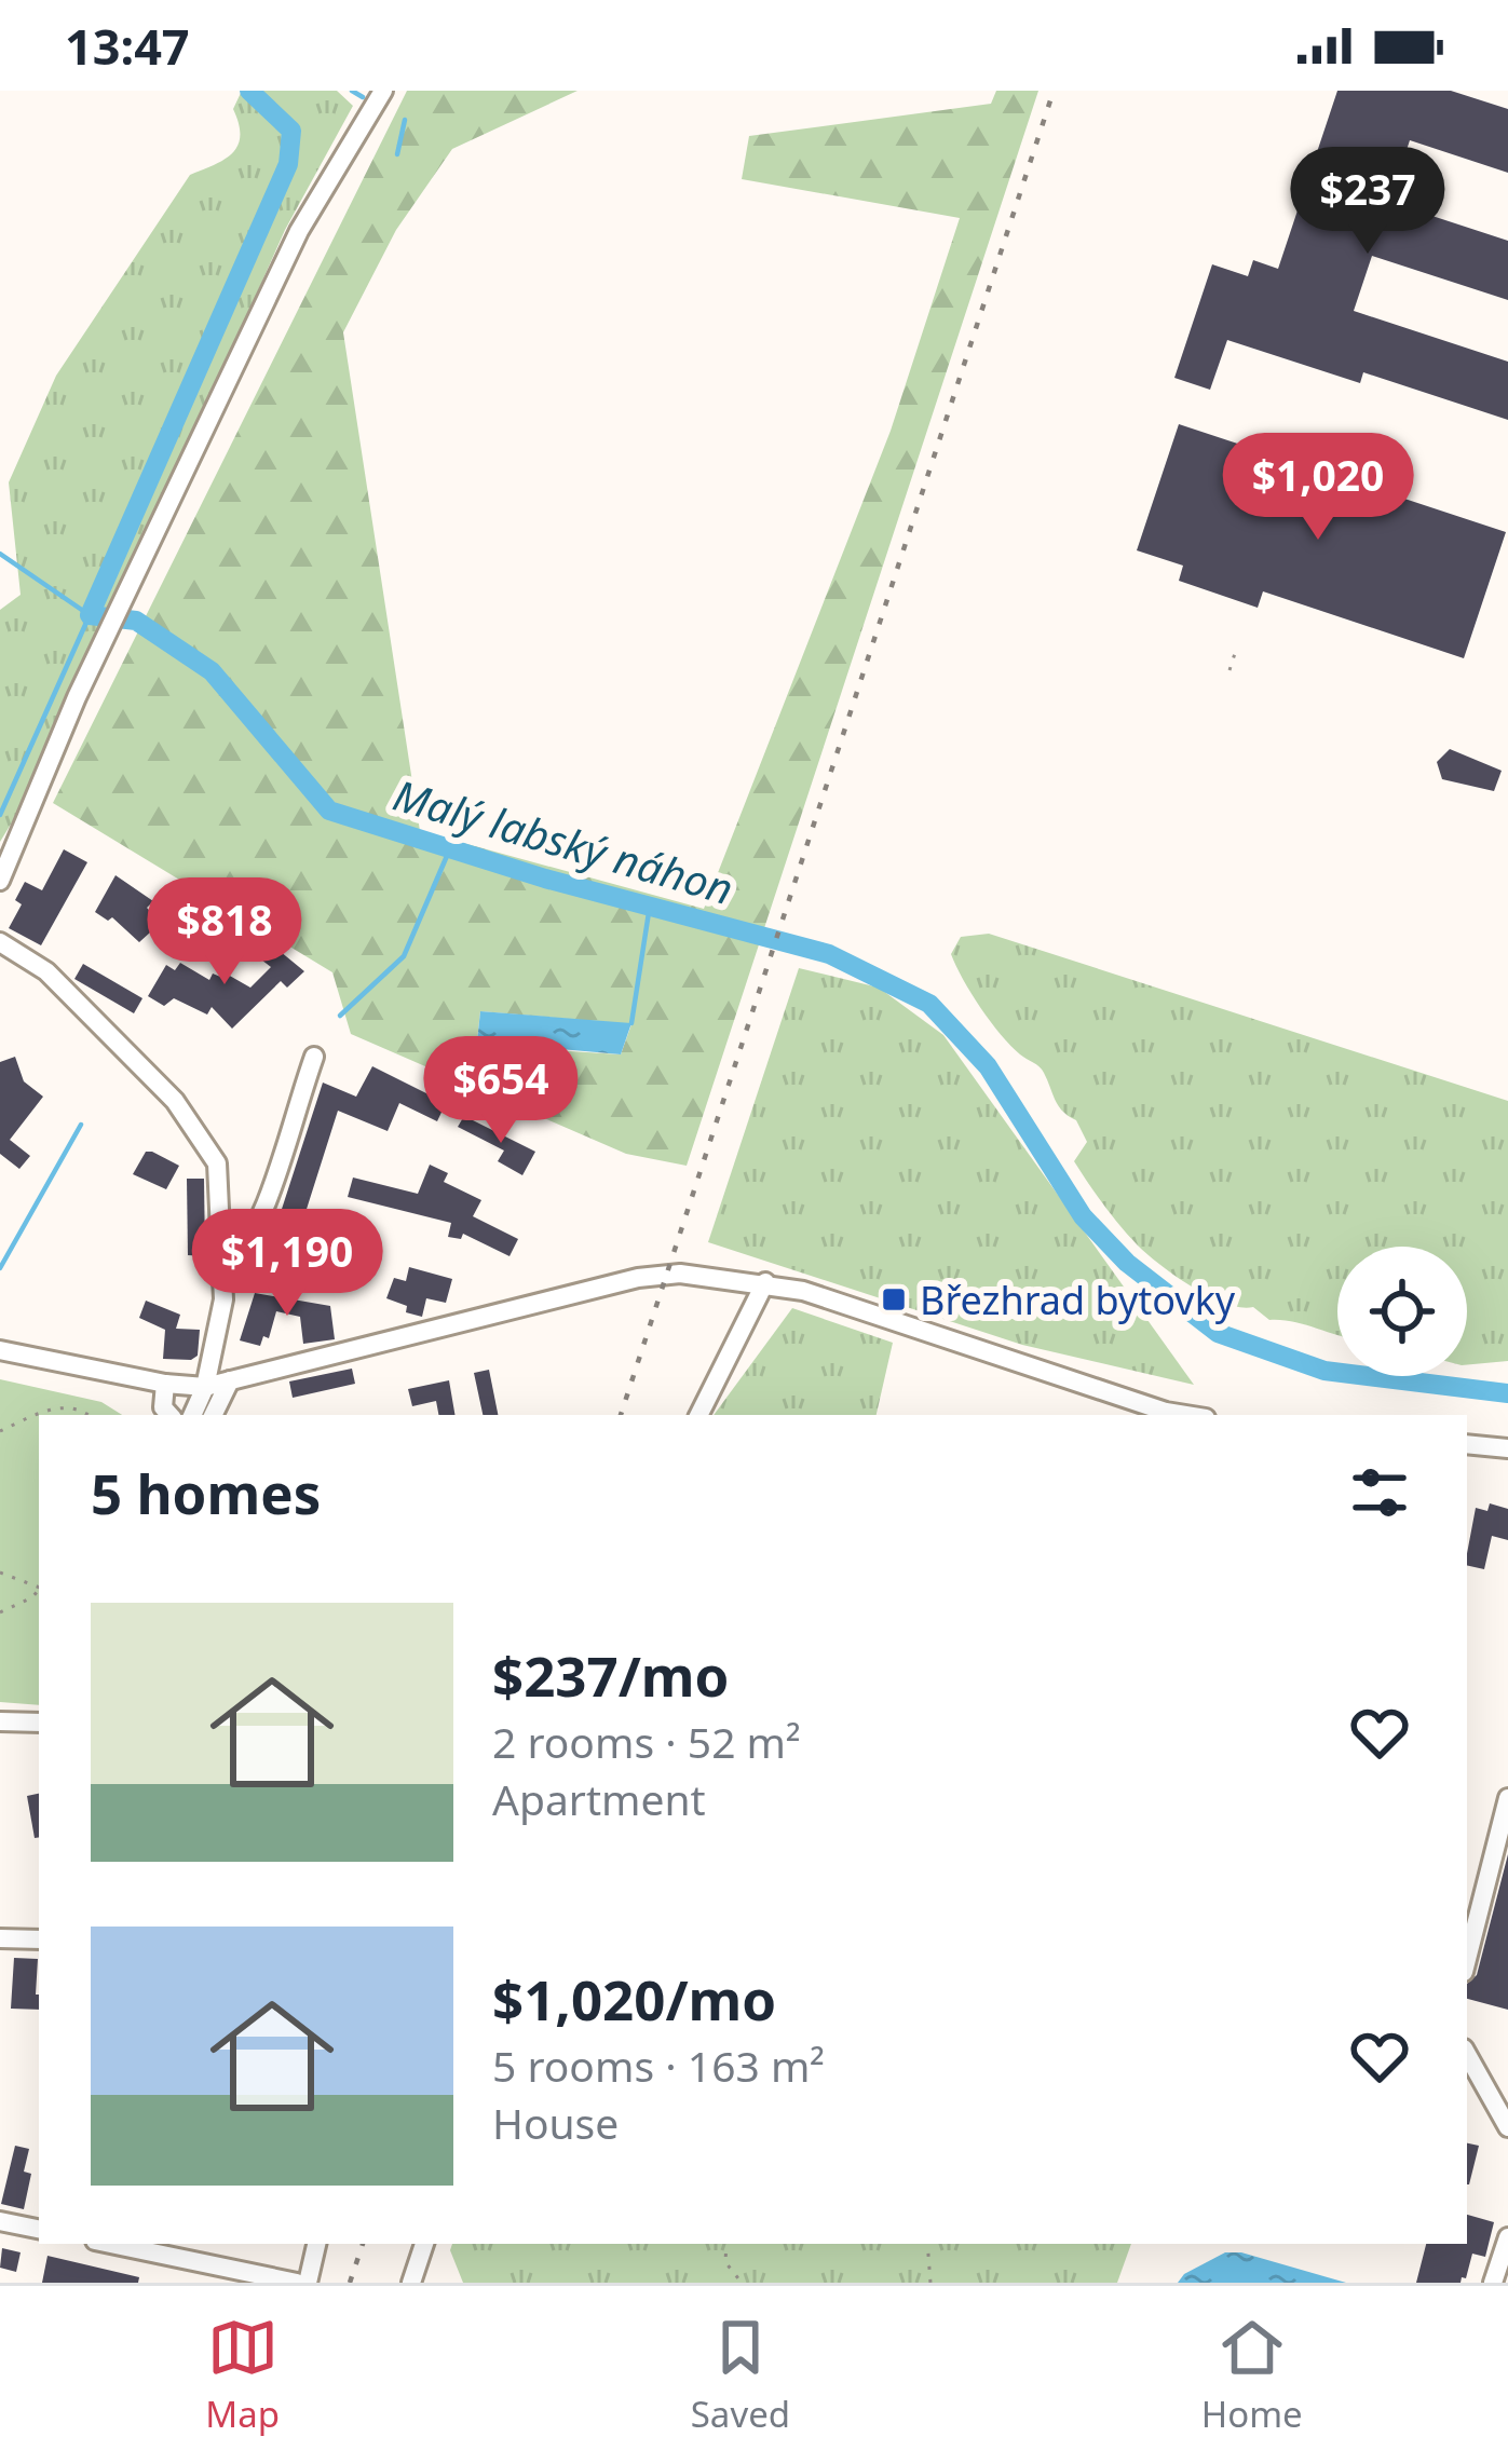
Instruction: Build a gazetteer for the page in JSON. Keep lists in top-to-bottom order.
{
  "water": ["Malý labský náhon"],
  "places": {
    "transit": ["Březhrad bytovky"]
  },
  "page": {
    "status": "13:47",
    "price": [
      "$237",
      "$1,020",
      "$818",
      "$654",
      "$1,190"
    ],
    "heading": "5 homes",
    "list": [
      {
        "name": "$237/mo",
        "note": "2 rooms · 52 m² · Apartment"
      },
      {
        "name": "$1,020/mo",
        "note": "5 rooms · 163 m² · House"
      }
    ],
    "tabs": ["Map", "Saved", "Home"]
  }
}
